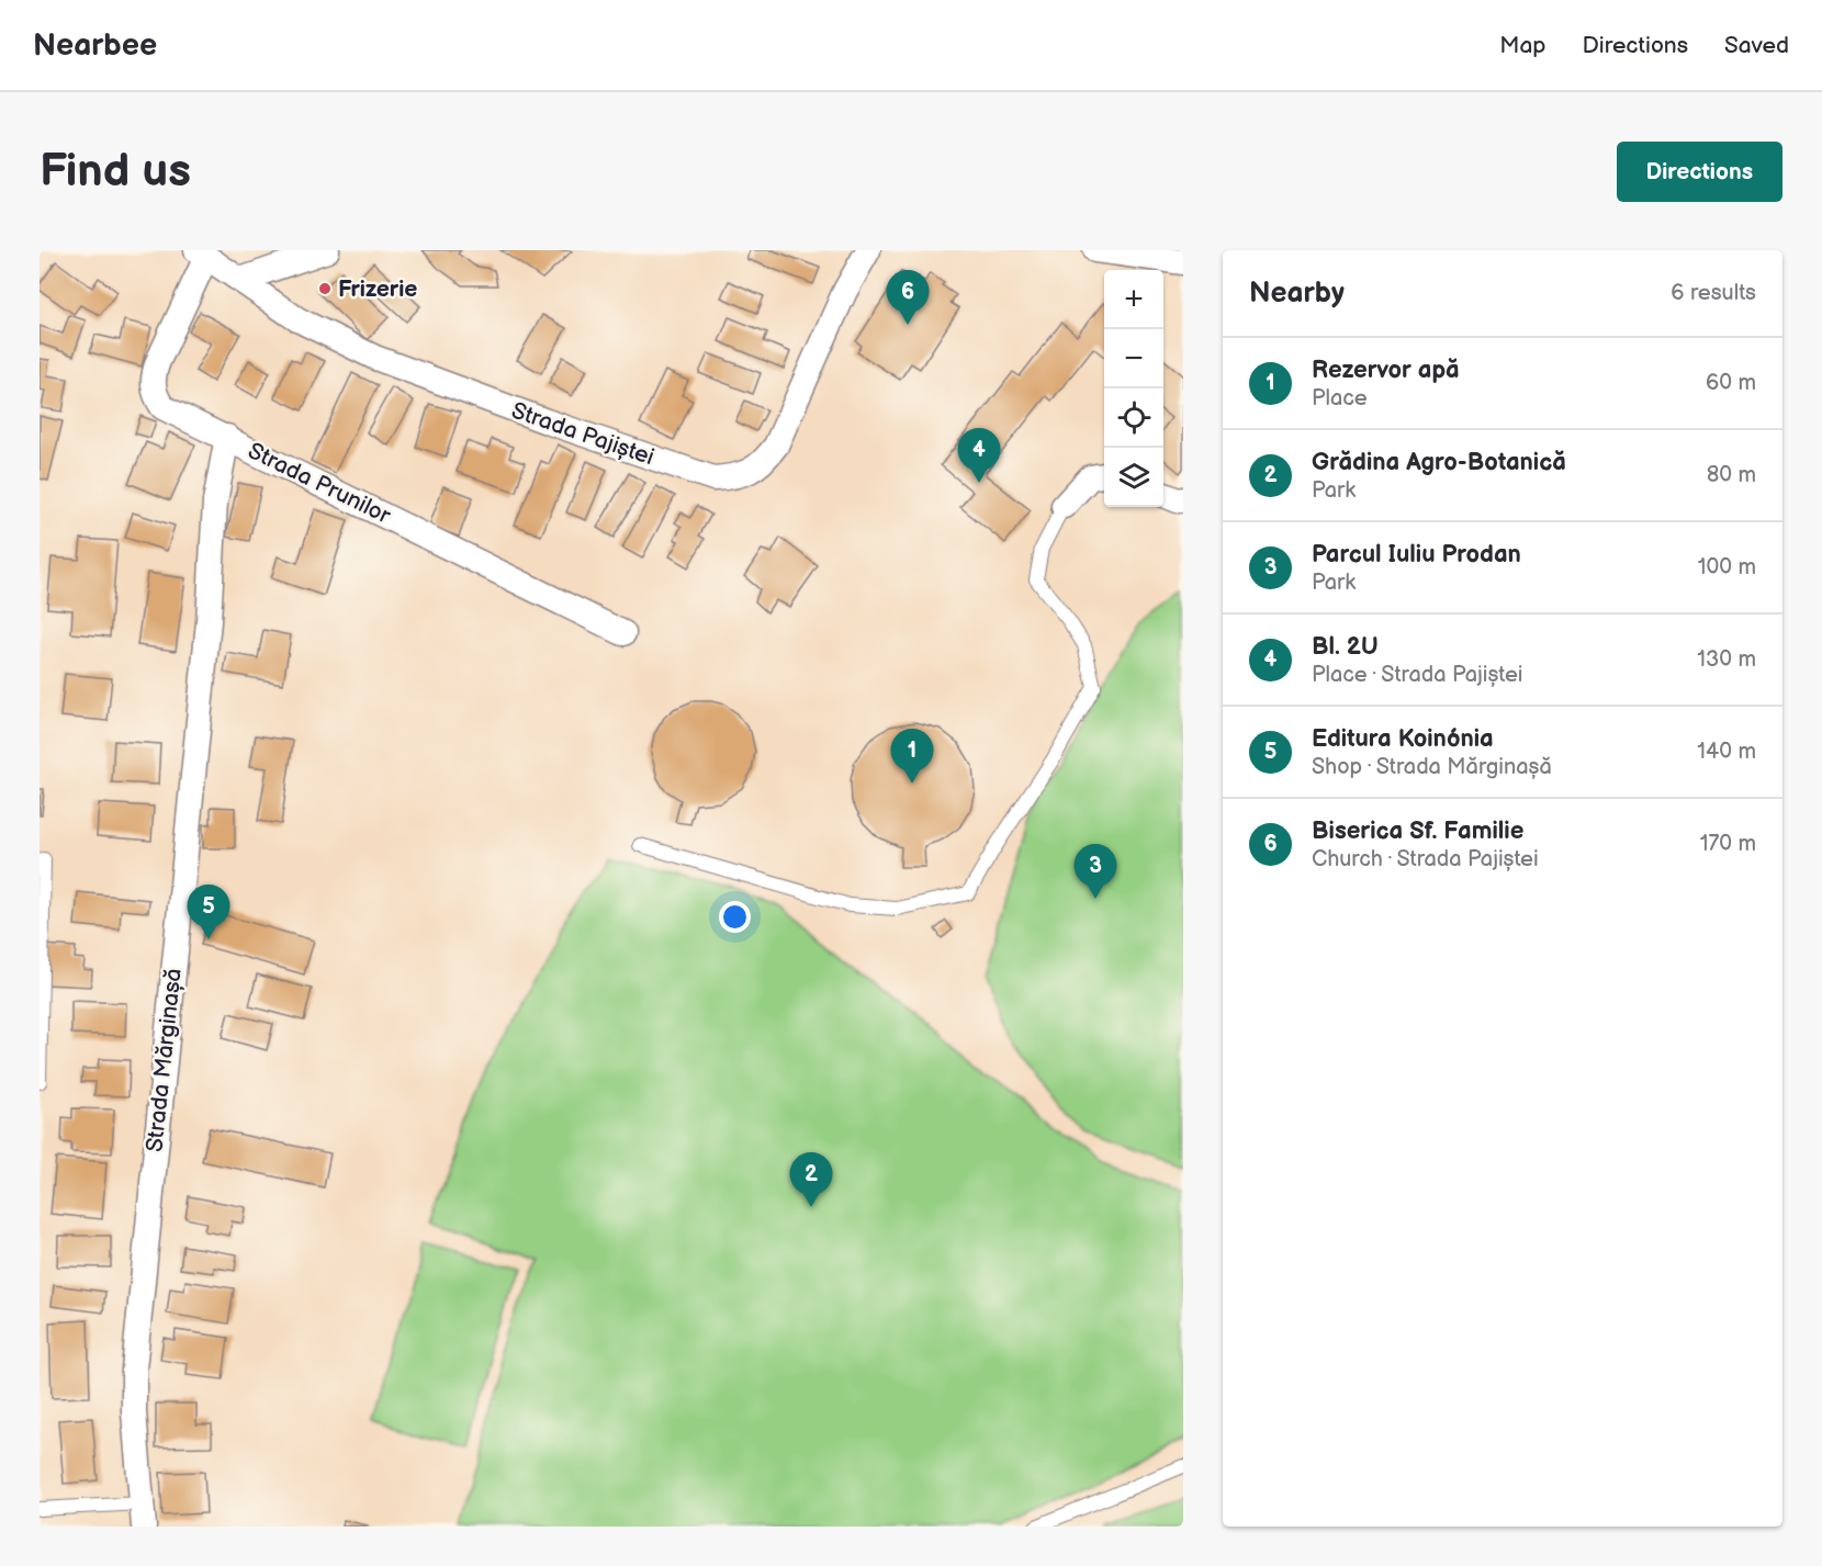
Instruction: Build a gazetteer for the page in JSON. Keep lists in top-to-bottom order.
{
  "streets": {
    "street": ["Strada Pajiștei", "Strada Prunilor", "Strada Mărginașă"]
  },
  "crossings": [
    ["Strada Pajiștei", "Strada Prunilor"],
    ["Strada Prunilor", "Strada Mărginașă"]
  ],
  "places": ["Frizerie"],
  "page": {
    "header": "Nearbee",
    "nav": ["Map", "Directions", "Saved"],
    "buttons": "Directions",
    "title": "Find us",
    "heading": ["Nearby", "6 results"],
    "map_buttons": ["+", "−"],
    "pins": [
      "6",
      "4",
      "1",
      "3",
      "5",
      "2"
    ],
    "list": [
      {
        "mark": "1",
        "name": "Rezervor apă",
        "note": "Place",
        "value": "60 m"
      },
      {
        "mark": "2",
        "name": "Grădina Agro-Botanică",
        "note": "Park",
        "value": "80 m"
      },
      {
        "mark": "3",
        "name": "Parcul Iuliu Prodan",
        "note": "Park",
        "value": "100 m"
      },
      {
        "mark": "4",
        "name": "Bl. 2U",
        "note": "Place · Strada Pajiștei",
        "value": "130 m"
      },
      {
        "mark": "5",
        "name": "Editura Koinónia",
        "note": "Shop · Strada Mărginașă",
        "value": "140 m"
      },
      {
        "mark": "6",
        "name": "Biserica Sf. Familie",
        "note": "Church · Strada Pajiștei",
        "value": "170 m"
      }
    ]
  }
}
